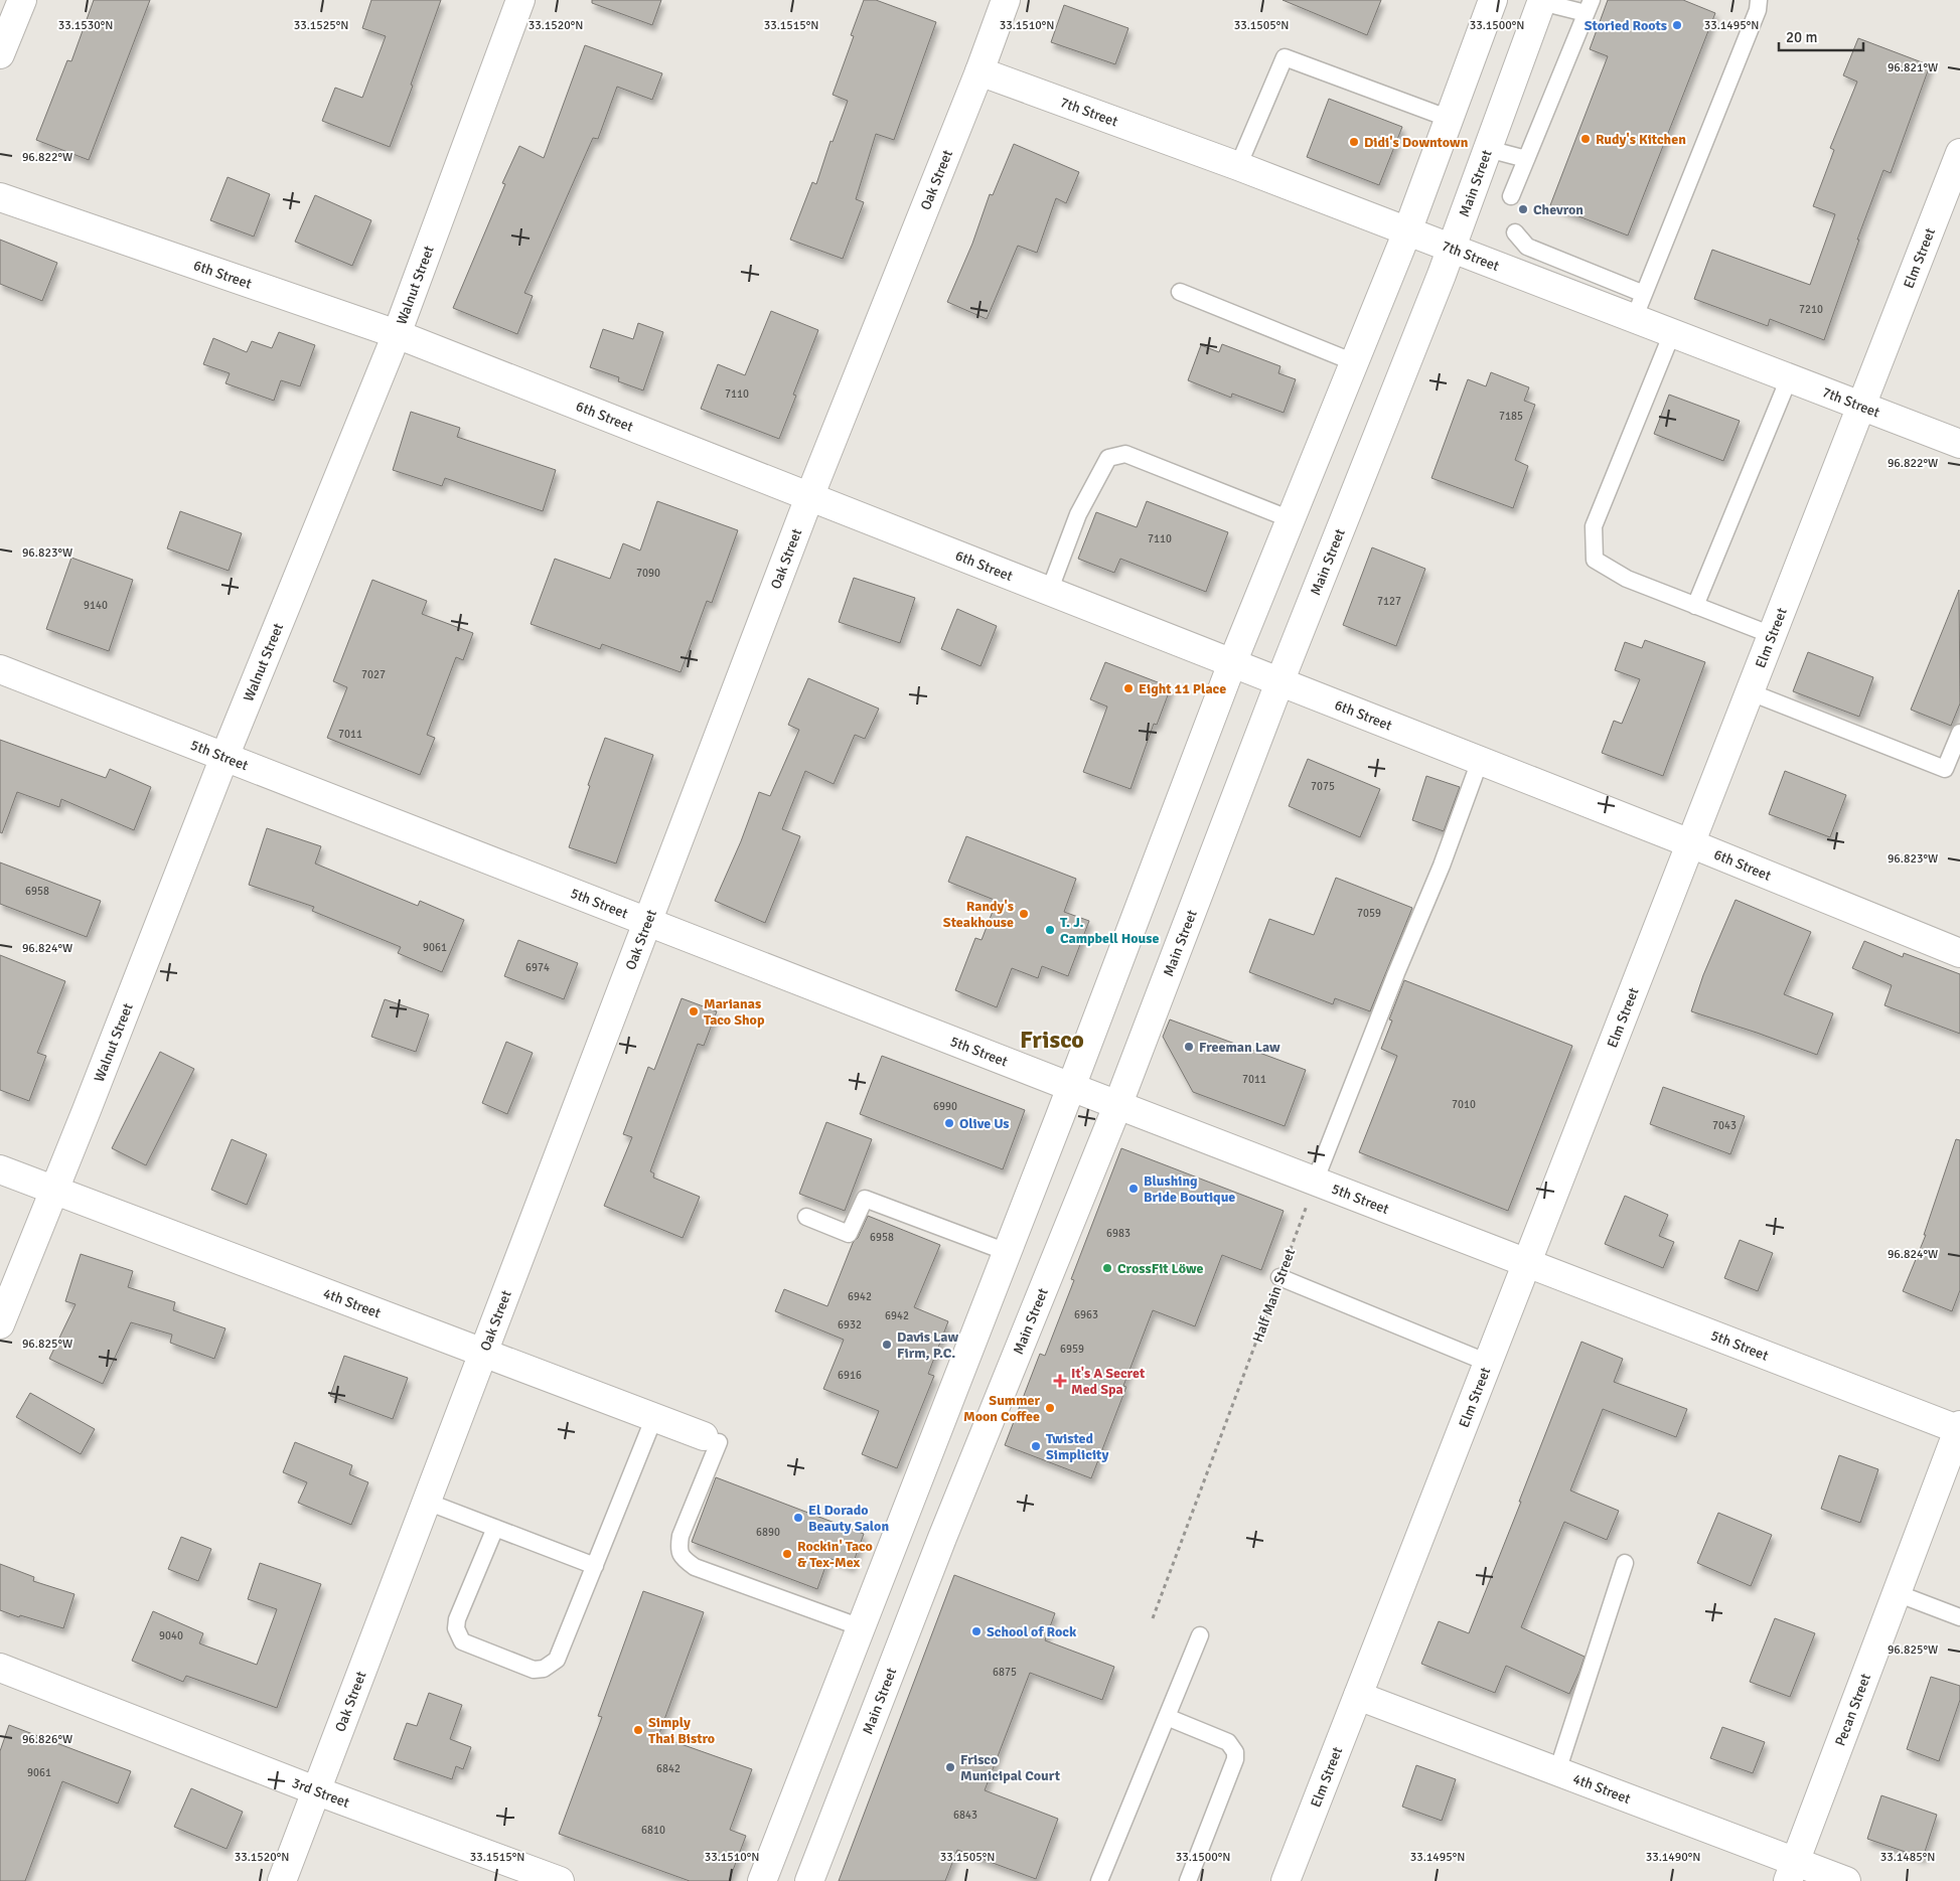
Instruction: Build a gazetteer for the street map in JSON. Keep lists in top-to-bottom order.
{
  "streets": {
    "street": [
      "7th Street",
      "Oak Street",
      "Main Street",
      "Elm Street",
      "6th Street",
      "Walnut Street",
      "5th Street",
      "4th Street",
      "Pecan Street",
      "3rd Street"
    ],
    "path": ["Half Main Street"]
  },
  "crossings": [
    ["7th Street", "Oak Street"],
    ["7th Street", "Main Street"],
    ["7th Street", "Elm Street"],
    ["Oak Street", "6th Street"],
    ["Oak Street", "5th Street"],
    ["Oak Street", "4th Street"],
    ["Oak Street", "3rd Street"],
    ["Main Street", "6th Street"],
    ["Main Street", "5th Street"],
    ["Elm Street", "6th Street"],
    ["Elm Street", "5th Street"],
    ["Elm Street", "4th Street"],
    ["6th Street", "Walnut Street"],
    ["Walnut Street", "5th Street"],
    ["Walnut Street", "4th Street"],
    ["5th Street", "Half Main Street"],
    ["5th Street", "Pecan Street"],
    ["4th Street", "Pecan Street"]
  ],
  "districts": ["Frisco"],
  "places": {
    "other": [
      "Storied Roots",
      "Rudy's Kitchen",
      "Didi's Downtown",
      "Chevron",
      "Eight 11 Place",
      "Randy's Steakhouse",
      "T. J. Campbell House",
      "Marianas Taco Shop",
      "Freeman Law",
      "Olive Us",
      "Blushing Bride Boutique",
      "CrossFit Löwe",
      "Davis Law Firm, P.C.",
      "Summer Moon Coffee",
      "Twisted Simplicity",
      "El Dorado Beauty Salon",
      "Rockin' Taco & Tex-Mex",
      "School of Rock",
      "Simply Thai Bistro",
      "Frisco Municipal Court"
    ],
    "health": ["It's A Secret Med Spa"]
  },
  "house_numbers": [
    "7210",
    "7110",
    "7185",
    "7110",
    "7090",
    "7127",
    "9140",
    "7027",
    "7011",
    "7075",
    "6958",
    "7059",
    "9061",
    "6974",
    "7011",
    "7010",
    "6990",
    "7043",
    "6983",
    "6958",
    "6942",
    "6963",
    "6942",
    "6932",
    "6959",
    "6916",
    "6890",
    "9040",
    "6875",
    "6842",
    "9061",
    "6843",
    "6810"
  ],
  "scale_bar": "20 m",
  "coordinates": [
    "33.1530°N",
    "33.1525°N",
    "33.1520°N",
    "33.1515°N",
    "33.1510°N",
    "33.1505°N",
    "33.1500°N",
    "33.1495°N",
    "96.821°W",
    "96.822°W",
    "96.823°W",
    "96.824°W",
    "96.825°W",
    "96.826°W",
    "33.1490°N",
    "33.1485°N"
  ]
}
